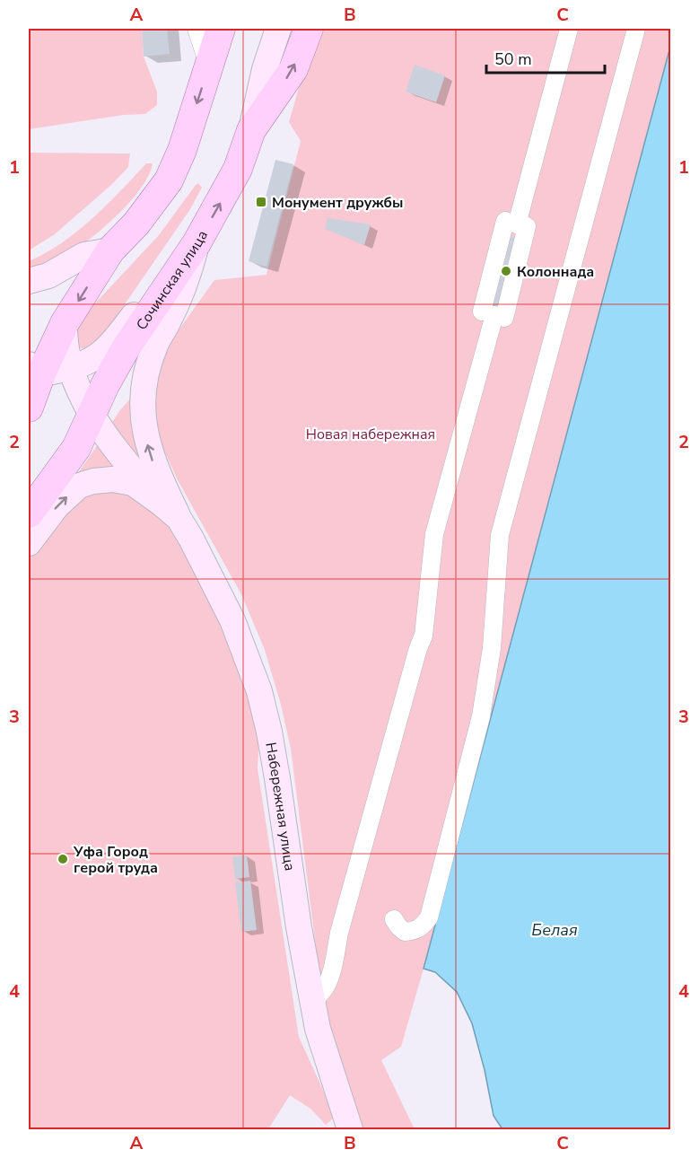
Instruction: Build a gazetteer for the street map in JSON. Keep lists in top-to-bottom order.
{
  "streets": {
    "main road": ["Сочинская улица"],
    "street": ["Набережная улица"]
  },
  "water": ["Белая"],
  "parks": ["Новая набережная"],
  "places": {
    "transit": ["Монумент дружбы"],
    "other": ["Колоннада", "Уфа Город герой труда"]
  },
  "scale_bar": "50 m",
  "grid": {
    "columns": ["A", "B", "C"],
    "rows": [
      "1",
      "2",
      "3",
      "4"
    ]
  }
}
